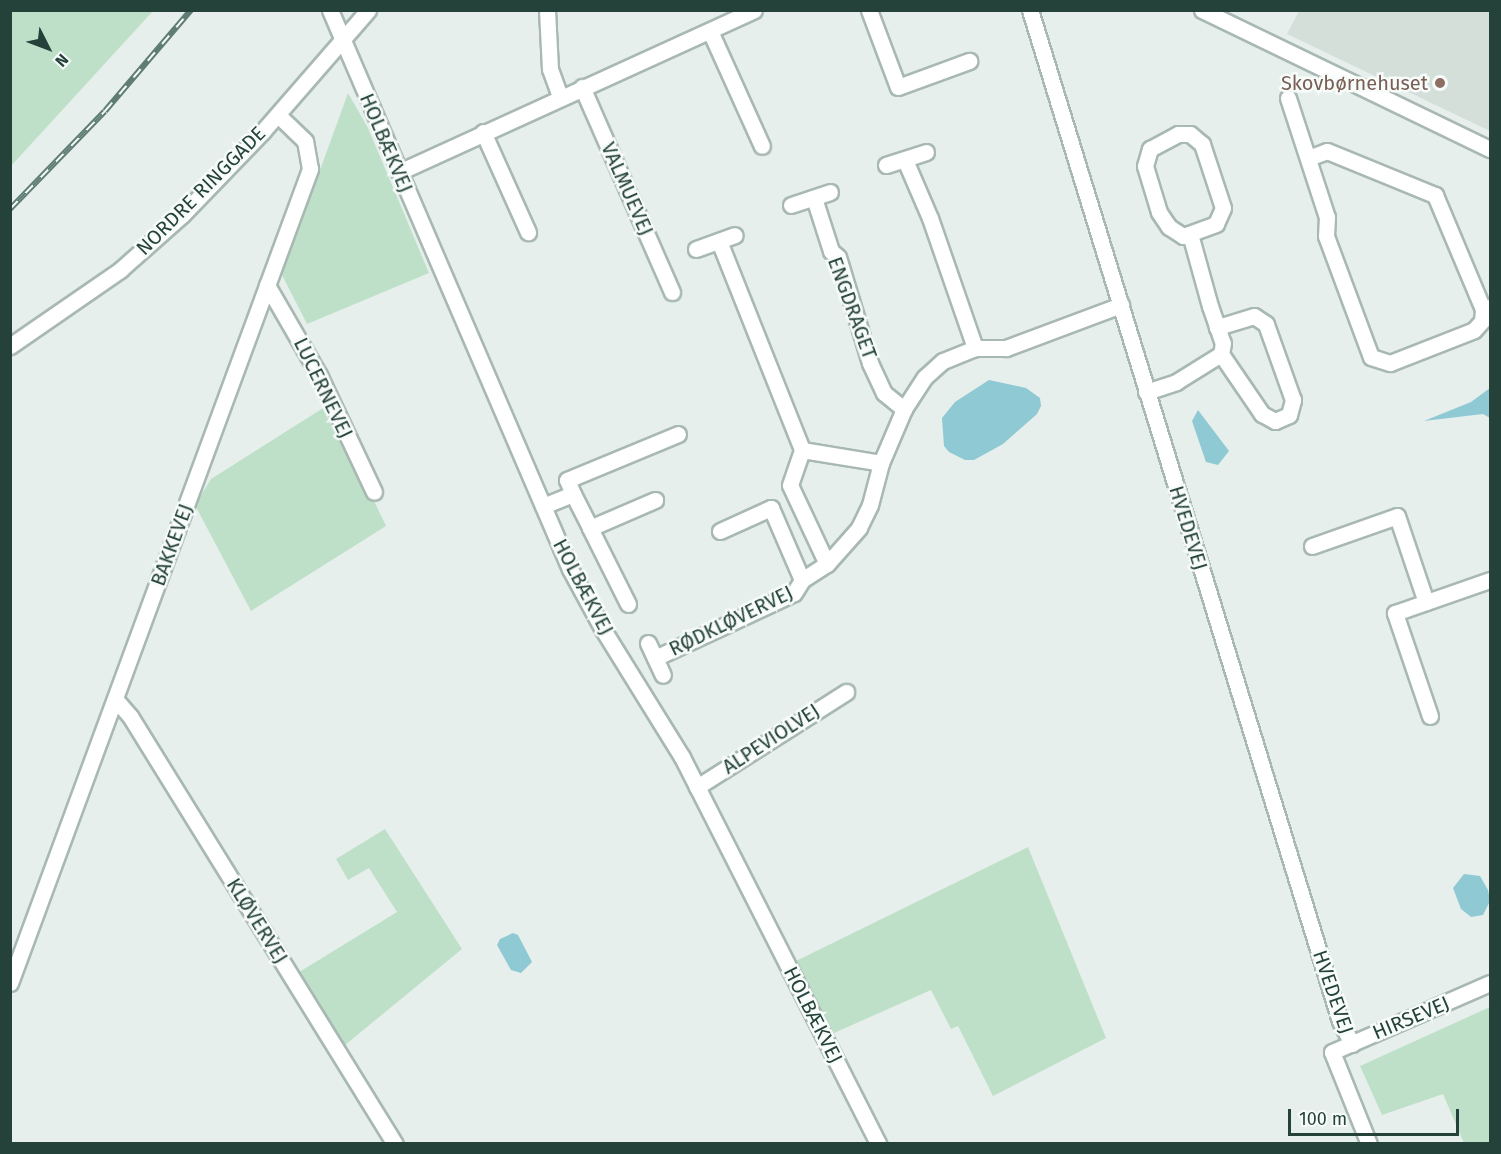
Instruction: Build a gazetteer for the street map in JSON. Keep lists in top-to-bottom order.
{
  "streets": {
    "street": [
      "HOLBÆKVEJ",
      "VALMUEVEJ",
      "NORDRE RINGGADE",
      "ENGDRAGET",
      "LUCERNEVEJ",
      "HVEDEVEJ",
      "BAKKEVEJ",
      "RØDKLØVERVEJ",
      "ALPEVIOLVEJ",
      "KLØVERVEJ",
      "HIRSEVEJ"
    ]
  },
  "crossings": [
    ["HOLBÆKVEJ", "NORDRE RINGGADE"],
    ["HOLBÆKVEJ", "ALPEVIOLVEJ"],
    ["NORDRE RINGGADE", "BAKKEVEJ"],
    ["LUCERNEVEJ", "BAKKEVEJ"],
    ["HVEDEVEJ", "HIRSEVEJ"],
    ["BAKKEVEJ", "KLØVERVEJ"]
  ],
  "places": ["Skovbørnehuset"],
  "scale_bar": "100 m",
  "north": "bottom right"
}
